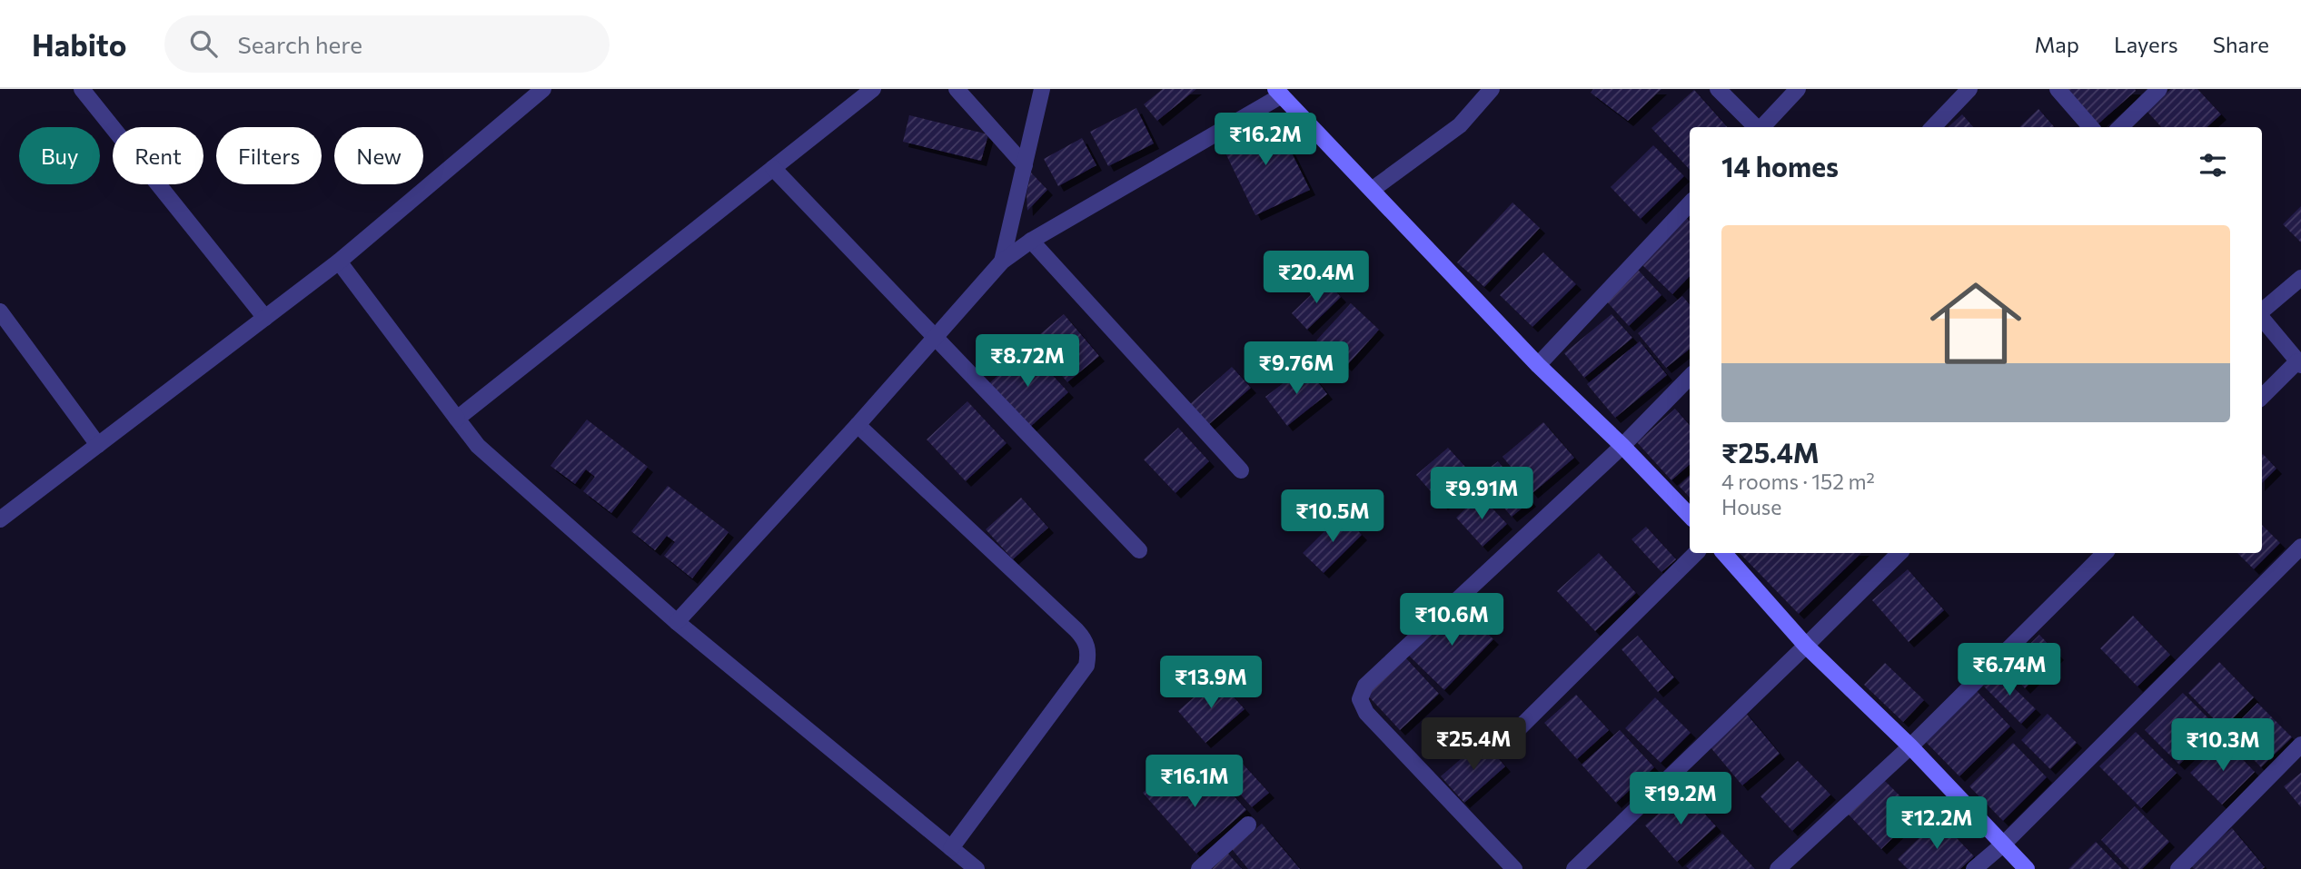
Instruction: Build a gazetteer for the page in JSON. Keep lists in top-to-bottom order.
{
  "page": {
    "header": "Habito",
    "search": "Search here",
    "nav": ["Map", "Layers", "Share"],
    "price": [
      "₹16.2M",
      "₹20.4M",
      "₹8.72M",
      "₹9.76M",
      "₹9.91M",
      "₹10.5M",
      "₹10.6M",
      "₹6.74M",
      "₹13.9M",
      "₹25.4M",
      "₹10.3M",
      "₹16.1M",
      "₹19.2M",
      "₹12.2M"
    ],
    "chip": [
      "Buy",
      "Rent",
      "Filters",
      "New"
    ],
    "heading": "14 homes",
    "list": [
      {
        "name": "₹25.4M",
        "note": "4 rooms · 152 m² · House"
      }
    ]
  }
}
